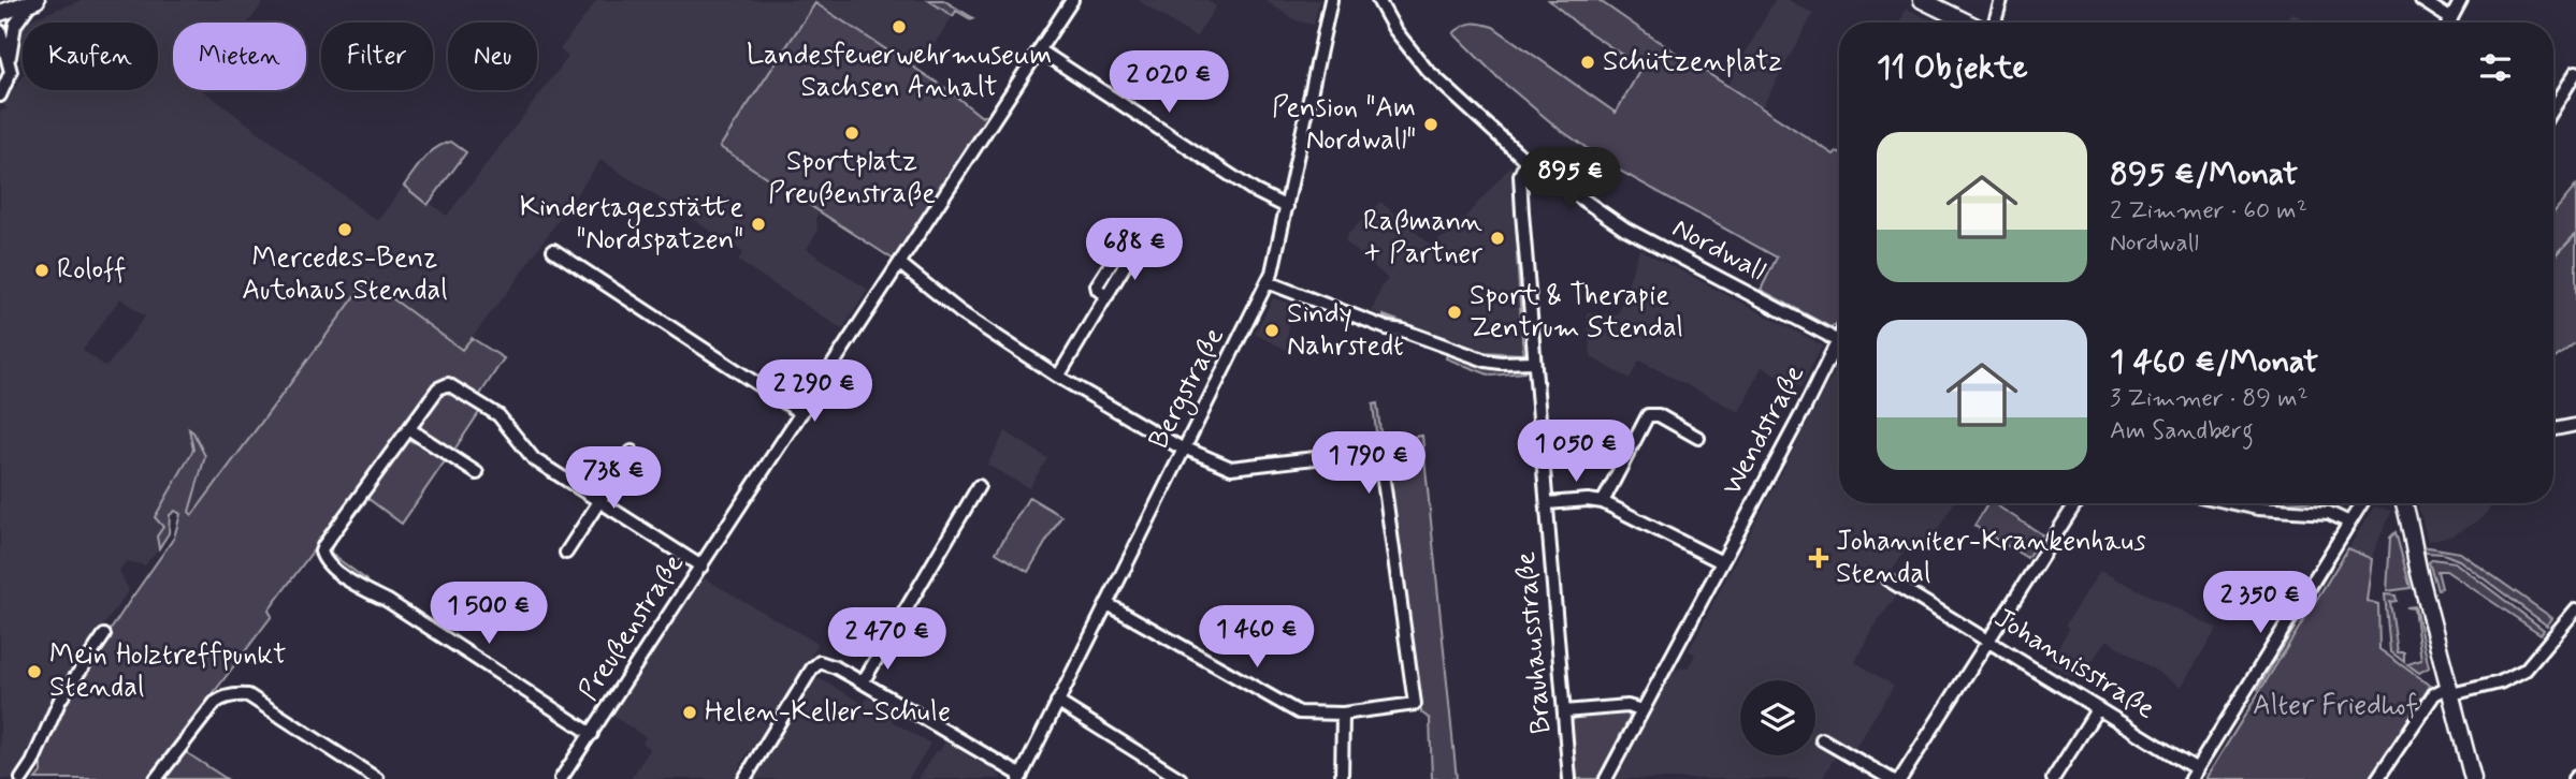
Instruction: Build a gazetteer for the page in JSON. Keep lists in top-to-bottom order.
{
  "streets": {
    "street": [
      "Nordwall",
      "Bergstraße",
      "Wendstraße",
      "Preußenstraße",
      "Brauhausstraße",
      "Johannisstraße"
    ]
  },
  "crossings": [
    ["Nordwall", "Wendstraße"],
    ["Nordwall", "Brauhausstraße"]
  ],
  "parks": ["Alter Friedhof"],
  "places": {
    "other": [
      "Landesfeuerwehrmuseum Sachsen Anhalt",
      "Schützenplatz",
      "Pension \"Am Nordwall\"",
      "Sportplatz Preußenstraße",
      "Kindertagesstätte \"Nordspatzen\"",
      "Mercedes-Benz Autohaus Stendal",
      "Raßmann + Partner",
      "Roloff",
      "Sport & Therapie Zentrum Stendal",
      "Sindy Nahrstedt",
      "Mein Holztreffpunkt Stendal",
      "Helen-Keller-Schule"
    ],
    "health": ["Johanniter-Krankenhaus Stendal"]
  },
  "page": {
    "chip": [
      "Kaufen",
      "Mieten",
      "Filter",
      "Neu"
    ],
    "heading": "11 Objekte",
    "price": [
      "2 020 €",
      "895 €",
      "688 €",
      "2 290 €",
      "1 050 €",
      "1 790 €",
      "738 €",
      "2 350 €",
      "1 500 €",
      "1 460 €",
      "2 470 €"
    ],
    "list": [
      {
        "name": "895 €/Monat",
        "note": "2 Zimmer · 60 m² · Nordwall"
      },
      {
        "name": "1 460 €/Monat",
        "note": "3 Zimmer · 89 m² · Am Sandberg"
      }
    ]
  }
}
